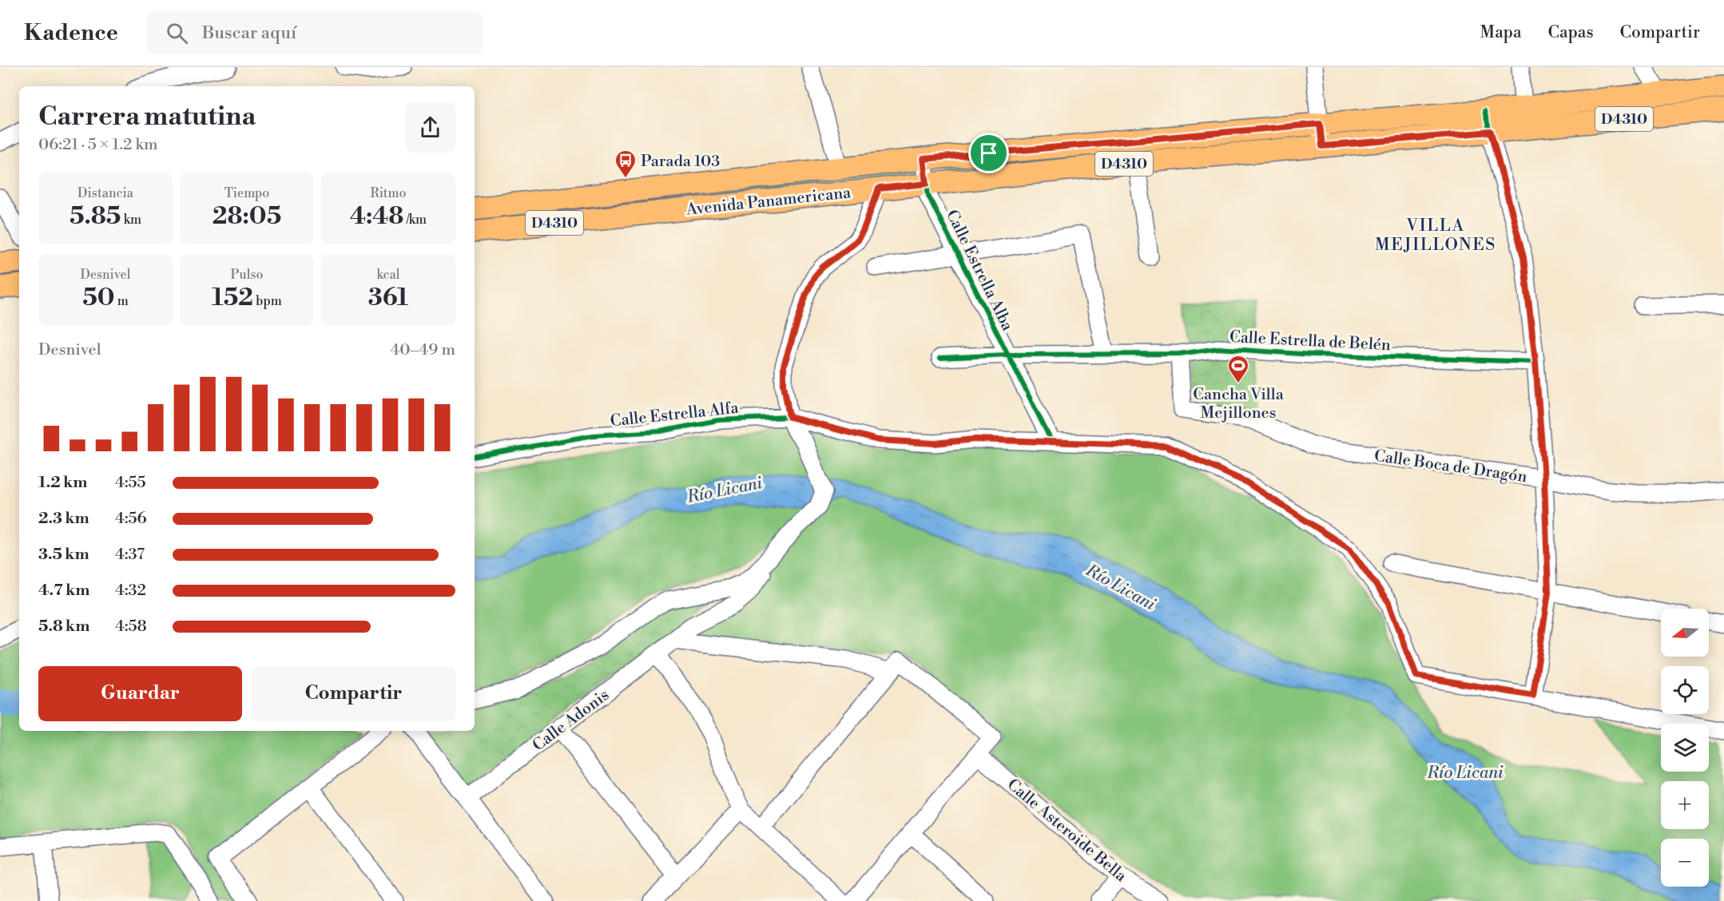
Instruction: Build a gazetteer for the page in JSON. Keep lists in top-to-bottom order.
{
  "streets": {
    "main road": ["D4310", "Avenida Panamericana"],
    "street": [
      "Calle Estrella Alba",
      "Calle Estrella de Belén",
      "Calle Estrella Alfa",
      "Calle Boca de Dragón",
      "Calle Adonis",
      "Calle Asteroide Bella"
    ]
  },
  "crossings": [
    ["Avenida Panamericana", "Calle Estrella Alba"],
    ["Calle Estrella Alba", "Calle Estrella de Belén"],
    ["Calle Estrella Alba", "Calle Estrella Alfa"],
    ["Calle Estrella de Belén", "Calle Boca de Dragón"]
  ],
  "districts": ["VILLA MEJILLONES"],
  "water": ["Río Licani"],
  "places": {
    "bus stop": ["Parada 103"],
    "sports": ["Cancha Villa Mejillones"]
  },
  "north": "left",
  "page": {
    "header": "Kadence",
    "search": "Buscar aquí",
    "nav": ["Mapa", "Capas", "Compartir"],
    "heading": ["Carrera matutina", "06:21 · 5 × 1.2 km"],
    "stats": [
      ["Distancia", "5.85 km"],
      ["Tiempo", "28:05"],
      ["Ritmo", "4:48 /km"],
      ["Desnivel", "50 m"],
      ["Pulso", "152 bpm"],
      ["kcal", "361"]
    ],
    "chart": ["Desnivel", "40–49 m"],
    "list": [
      {
        "name": "1.2 km",
        "note": "4:55"
      },
      {
        "name": "2.3 km",
        "note": "4:56"
      },
      {
        "name": "3.5 km",
        "note": "4:37"
      },
      {
        "name": "4.7 km",
        "note": "4:32"
      },
      {
        "name": "5.8 km",
        "note": "4:58"
      }
    ],
    "map_buttons": ["+", "−"],
    "buttons": ["Guardar", "Compartir"]
  }
}
